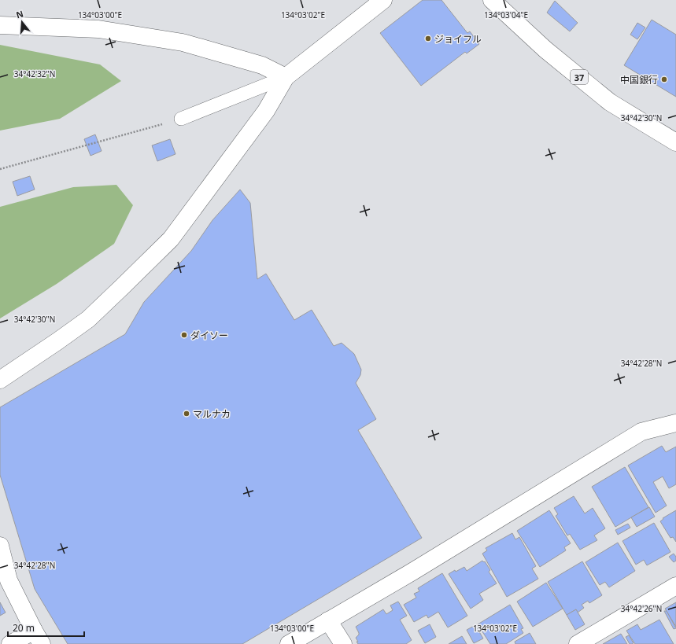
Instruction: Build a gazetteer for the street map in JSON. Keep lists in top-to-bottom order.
{
  "streets": {
    "street": ["37"]
  },
  "places": [
    "ジョイフル",
    "中国銀行",
    "ダイソー",
    "マルナカ"
  ],
  "scale_bar": "20 m",
  "north": "top",
  "coordinates": [
    "134°03'00\"E",
    "134°03'02\"E",
    "134°03'04\"E",
    "34°42'32\"N",
    "34°42'30\"N",
    "34°42'28\"N",
    "34°42'26\"N"
  ]
}
